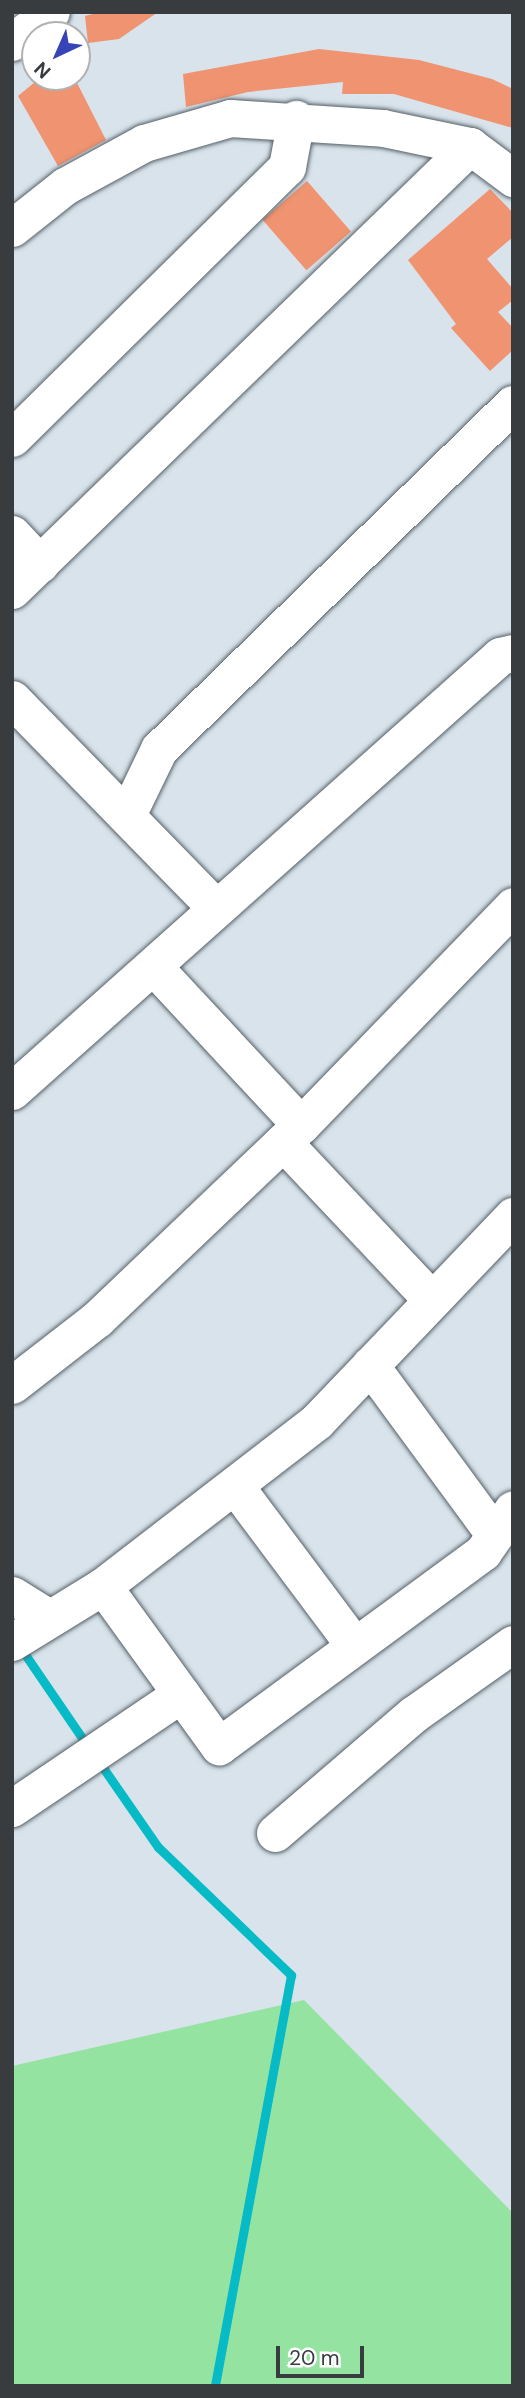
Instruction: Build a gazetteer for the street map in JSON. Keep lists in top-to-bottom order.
{
  "scale_bar": "20 m",
  "north": "bottom left"
}
